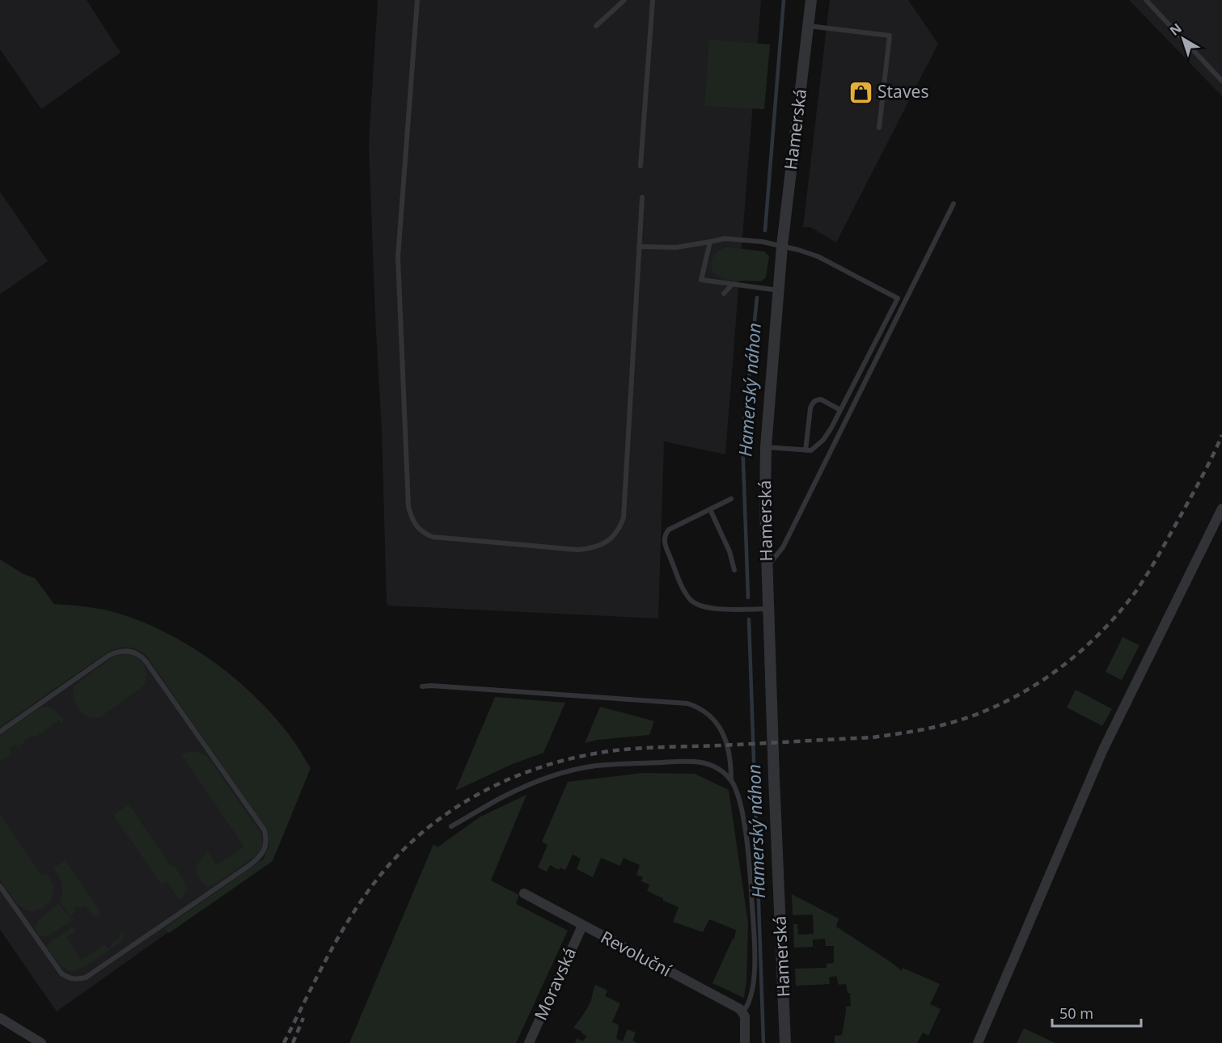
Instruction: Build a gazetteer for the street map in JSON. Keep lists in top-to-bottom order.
{
  "streets": {
    "street": ["Hamerská", "Revoluční", "Moravská"]
  },
  "crossings": [
    ["Revoluční", "Moravská"]
  ],
  "water": ["Hamerský náhon"],
  "places": {
    "shop": ["Staves"]
  },
  "scale_bar": "50 m",
  "north": "top left"
}
